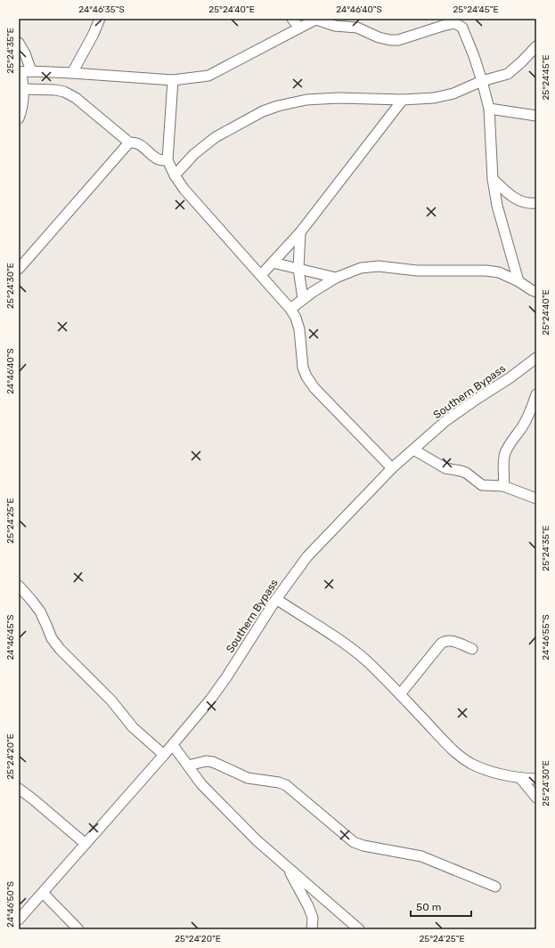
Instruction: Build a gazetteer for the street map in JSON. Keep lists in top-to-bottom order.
{
  "streets": {
    "street": ["Southern Bypass"]
  },
  "scale_bar": "50 m",
  "coordinates": [
    "24°46'35\"S",
    "25°24'40\"E",
    "24°46'40\"S",
    "25°24'45\"E",
    "25°24'35\"E",
    "25°24'30\"E",
    "25°24'25\"E",
    "24°46'45\"S",
    "24°46'55\"S",
    "25°24'20\"E",
    "24°46'50\"S"
  ]
}
